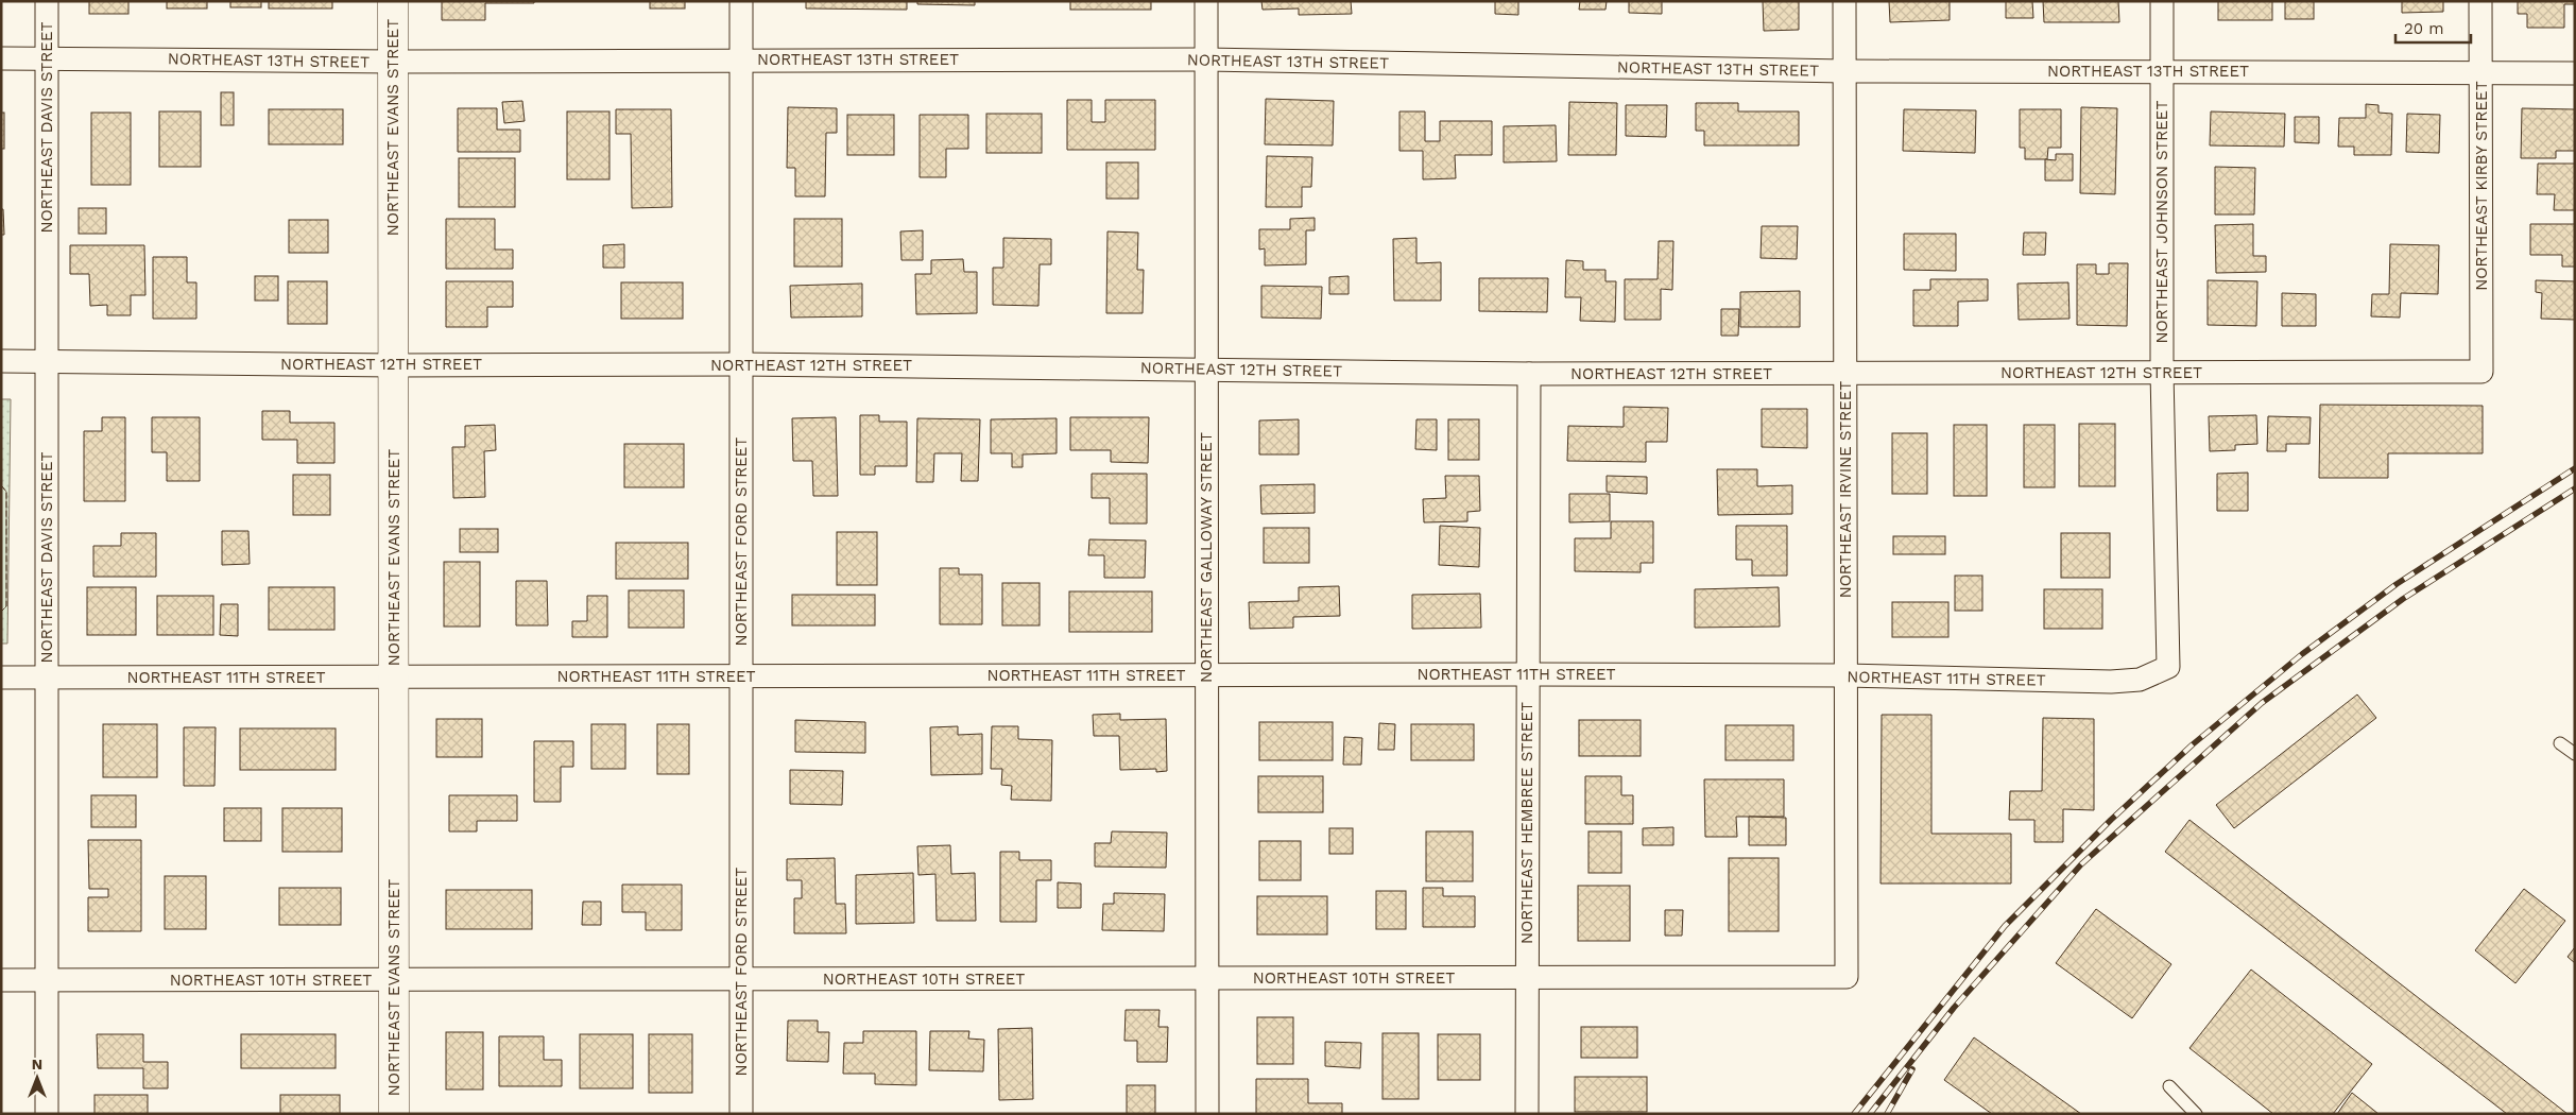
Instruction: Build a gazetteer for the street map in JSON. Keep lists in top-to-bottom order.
{
  "streets": {
    "street": [
      "NORTHEAST 13TH STREET",
      "NORTHEAST DAVIS STREET",
      "NORTHEAST EVANS STREET",
      "NORTHEAST KIRBY STREET",
      "NORTHEAST JOHNSON STREET",
      "NORTHEAST 12TH STREET",
      "NORTHEAST IRVINE STREET",
      "NORTHEAST FORD STREET",
      "NORTHEAST GALLOWAY STREET",
      "NORTHEAST 11TH STREET",
      "NORTHEAST HEMBREE STREET",
      "NORTHEAST 10TH STREET"
    ]
  },
  "crossings": [
    ["NORTHEAST 13TH STREET", "NORTHEAST DAVIS STREET"],
    ["NORTHEAST 13TH STREET", "NORTHEAST EVANS STREET"],
    ["NORTHEAST 13TH STREET", "NORTHEAST KIRBY STREET"],
    ["NORTHEAST 13TH STREET", "NORTHEAST JOHNSON STREET"],
    ["NORTHEAST 13TH STREET", "NORTHEAST IRVINE STREET"],
    ["NORTHEAST 13TH STREET", "NORTHEAST FORD STREET"],
    ["NORTHEAST 13TH STREET", "NORTHEAST GALLOWAY STREET"],
    ["NORTHEAST DAVIS STREET", "NORTHEAST 12TH STREET"],
    ["NORTHEAST DAVIS STREET", "NORTHEAST 11TH STREET"],
    ["NORTHEAST DAVIS STREET", "NORTHEAST 10TH STREET"],
    ["NORTHEAST EVANS STREET", "NORTHEAST 12TH STREET"],
    ["NORTHEAST EVANS STREET", "NORTHEAST 11TH STREET"],
    ["NORTHEAST EVANS STREET", "NORTHEAST 10TH STREET"],
    ["NORTHEAST KIRBY STREET", "NORTHEAST 12TH STREET"],
    ["NORTHEAST JOHNSON STREET", "NORTHEAST 12TH STREET"],
    ["NORTHEAST JOHNSON STREET", "NORTHEAST 11TH STREET"],
    ["NORTHEAST 12TH STREET", "NORTHEAST IRVINE STREET"],
    ["NORTHEAST 12TH STREET", "NORTHEAST FORD STREET"],
    ["NORTHEAST 12TH STREET", "NORTHEAST GALLOWAY STREET"],
    ["NORTHEAST 12TH STREET", "NORTHEAST HEMBREE STREET"],
    ["NORTHEAST IRVINE STREET", "NORTHEAST 11TH STREET"],
    ["NORTHEAST IRVINE STREET", "NORTHEAST 10TH STREET"],
    ["NORTHEAST FORD STREET", "NORTHEAST 11TH STREET"],
    ["NORTHEAST FORD STREET", "NORTHEAST 10TH STREET"],
    ["NORTHEAST GALLOWAY STREET", "NORTHEAST 11TH STREET"],
    ["NORTHEAST GALLOWAY STREET", "NORTHEAST 10TH STREET"],
    ["NORTHEAST 11TH STREET", "NORTHEAST HEMBREE STREET"],
    ["NORTHEAST HEMBREE STREET", "NORTHEAST 10TH STREET"]
  ],
  "scale_bar": "20 m",
  "north": "top"
}
